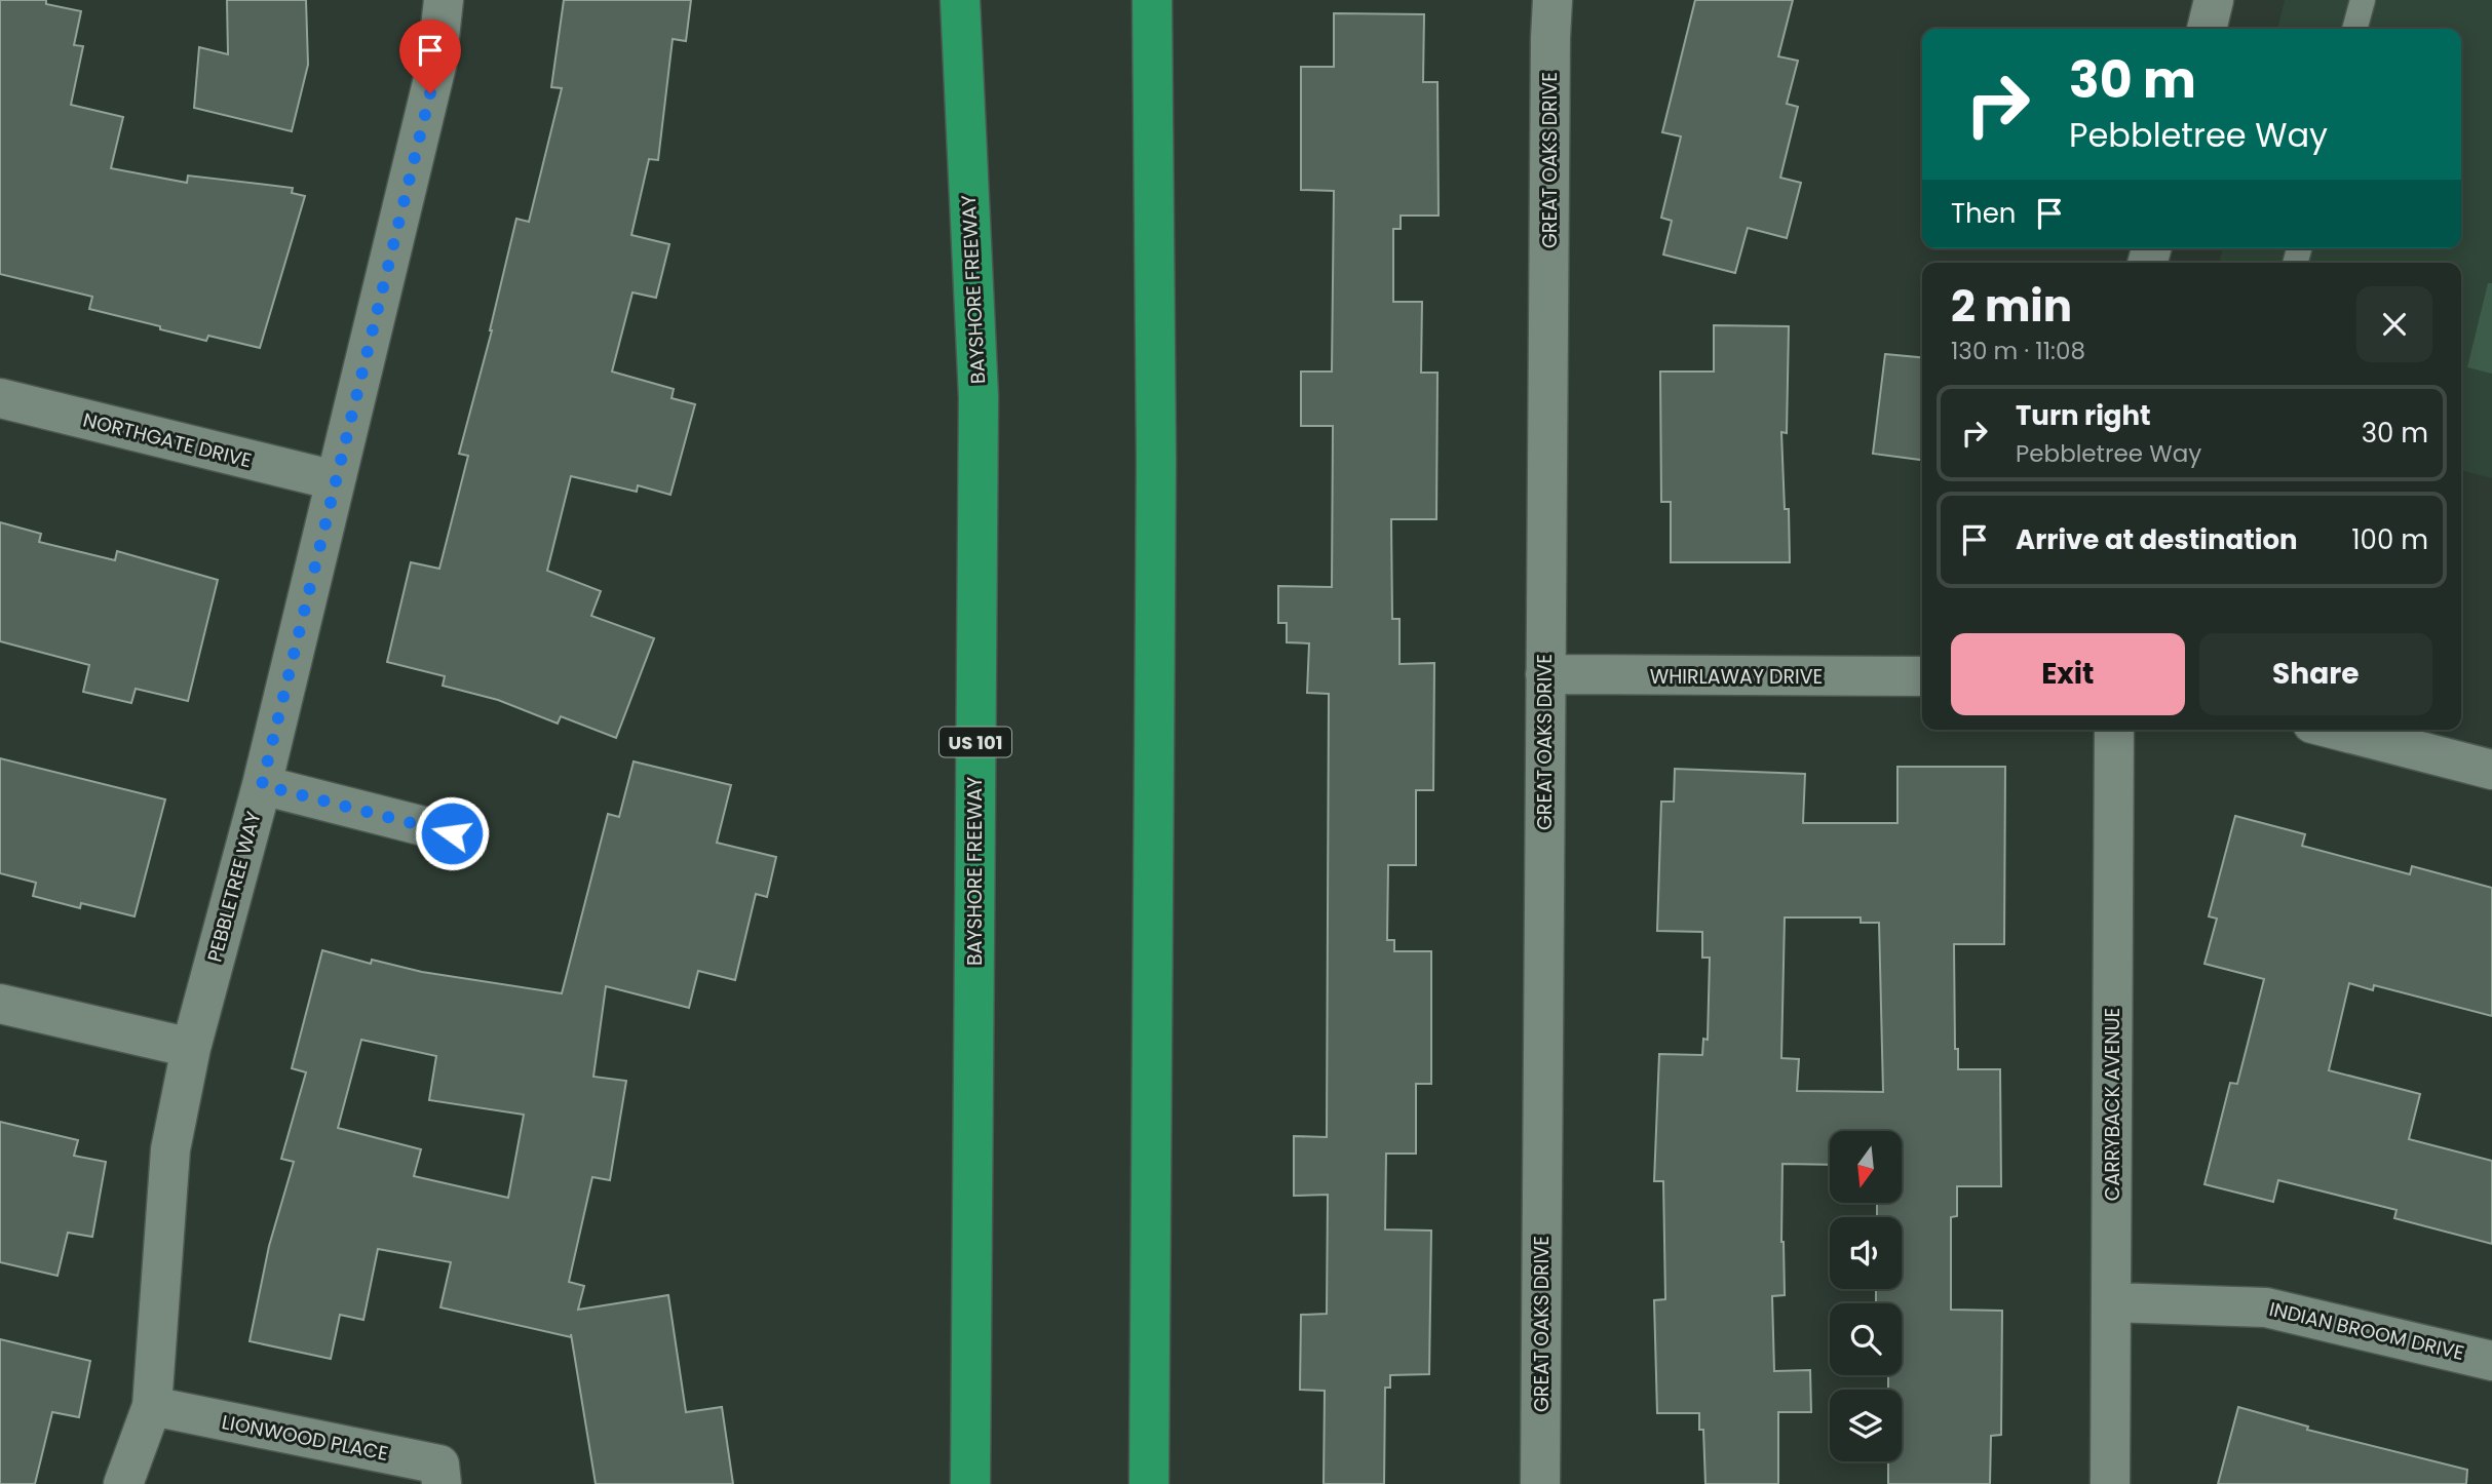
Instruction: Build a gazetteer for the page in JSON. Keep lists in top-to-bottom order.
{
  "streets": {
    "highway": ["BAYSHORE FREEWAY", "US 101"],
    "street": [
      "GREAT OAKS DRIVE",
      "NORTHGATE DRIVE",
      "WHIRLAWAY DRIVE",
      "PEBBLETREE WAY",
      "CARRYBACK AVENUE",
      "INDIAN BROOM DRIVE",
      "LIONWOOD PLACE"
    ]
  },
  "crossings": [
    ["GREAT OAKS DRIVE", "WHIRLAWAY DRIVE"],
    ["NORTHGATE DRIVE", "PEBBLETREE WAY"],
    ["PEBBLETREE WAY", "LIONWOOD PLACE"],
    ["CARRYBACK AVENUE", "INDIAN BROOM DRIVE"]
  ],
  "north": "bottom",
  "page": {
    "turn": ["30 m", "Pebbletree Way"],
    "then": "Then",
    "heading": ["2 min", "130 m · 11:08"],
    "list": [
      {
        "name": "Turn right",
        "note": "Pebbletree Way",
        "value": "30 m"
      },
      {
        "name": "Arrive at destination",
        "value": "100 m"
      }
    ],
    "buttons": ["Exit", "Share"]
  }
}
